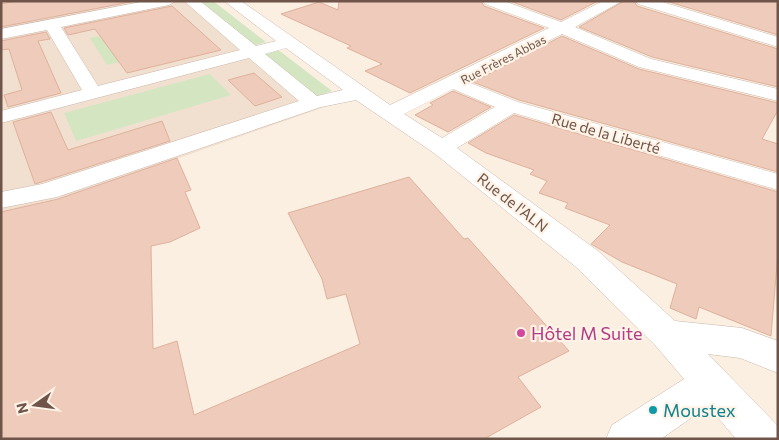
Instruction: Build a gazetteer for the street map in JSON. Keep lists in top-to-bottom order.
{
  "streets": {
    "street": ["Rue Frères Abbas", "Rue de la Liberté", "Rue de l'ALN"]
  },
  "crossings": [
    ["Rue Frères Abbas", "Rue de la Liberté"],
    ["Rue Frères Abbas", "Rue de l'ALN"]
  ],
  "places": ["Hôtel M Suite", "Moustex"],
  "north": "left"
}
